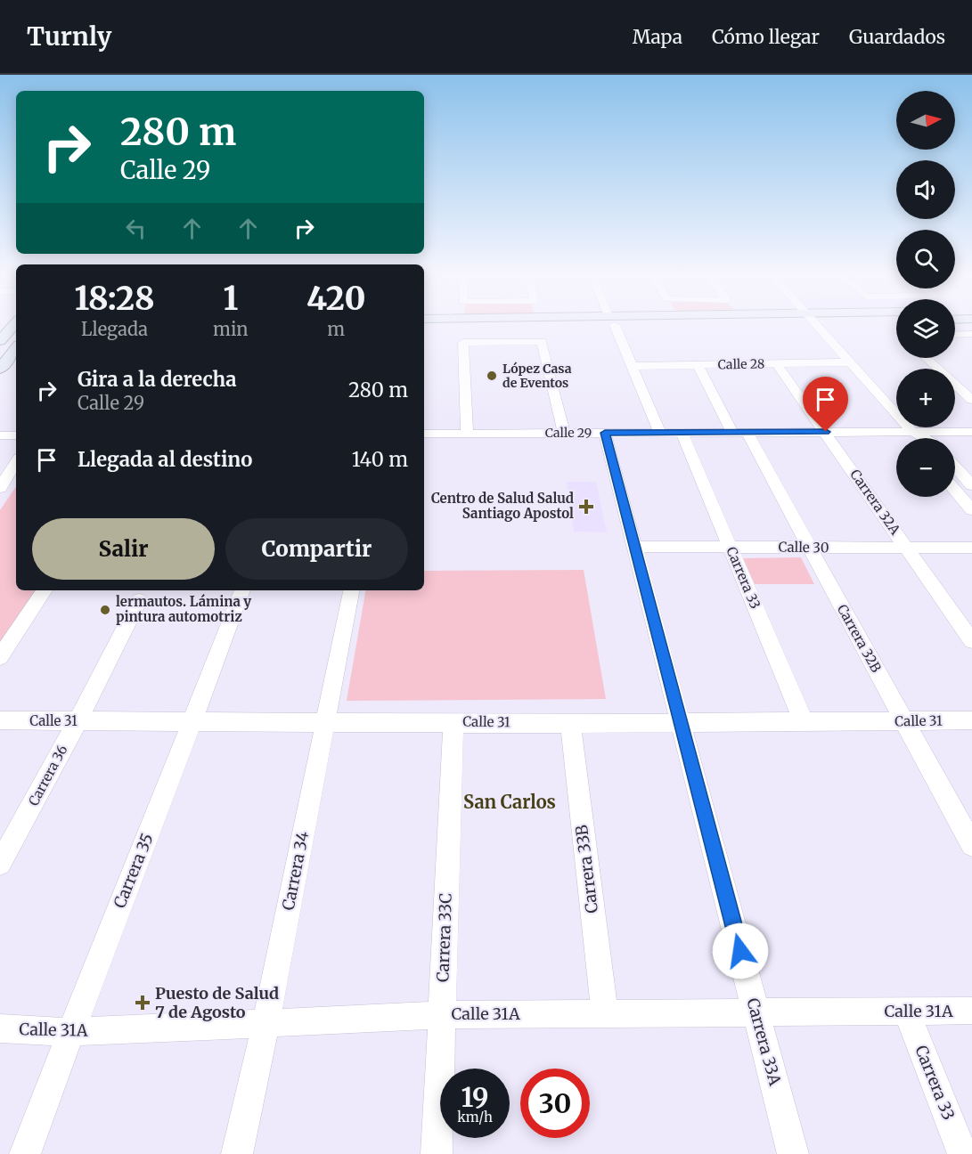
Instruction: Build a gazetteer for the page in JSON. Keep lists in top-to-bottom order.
{
  "streets": {
    "street": [
      "Calle 28",
      "Calle 29",
      "Carrera 32A",
      "Calle 30",
      "Carrera 33",
      "Carrera 32B",
      "Calle 31",
      "Carrera 36",
      "Carrera 33B",
      "Carrera 35",
      "Carrera 34",
      "Carrera 33C",
      "Calle 31A",
      "Carrera 33A"
    ]
  },
  "crossings": [
    ["Calle 28", "Carrera 32A"],
    ["Calle 28", "Carrera 32B"],
    ["Calle 29", "Carrera 32A"],
    ["Calle 29", "Carrera 33"],
    ["Calle 29", "Carrera 32B"],
    ["Calle 29", "Carrera 33A"],
    ["Carrera 32A", "Calle 30"],
    ["Calle 30", "Carrera 33"],
    ["Calle 30", "Carrera 32B"],
    ["Calle 30", "Carrera 33A"],
    ["Carrera 33", "Calle 31"],
    ["Carrera 33", "Calle 31A"],
    ["Carrera 32B", "Calle 31"],
    ["Calle 31", "Carrera 36"],
    ["Calle 31", "Carrera 33B"],
    ["Calle 31", "Carrera 35"],
    ["Calle 31", "Carrera 34"],
    ["Calle 31", "Carrera 33C"],
    ["Calle 31", "Carrera 33A"],
    ["Carrera 33B", "Calle 31A"],
    ["Carrera 35", "Calle 31A"],
    ["Carrera 34", "Calle 31A"],
    ["Carrera 33C", "Calle 31A"],
    ["Calle 31A", "Carrera 33A"]
  ],
  "districts": ["San Carlos"],
  "places": {
    "other": ["López Casa de Eventos", "lermautos. Lámina y pintura automotriz"],
    "health": ["Centro de Salud Salud Santiago Apostol", "Puesto de Salud 7 de Agosto"]
  },
  "north": "right",
  "page": {
    "header": "Turnly",
    "nav": ["Mapa", "Cómo llegar", "Guardados"],
    "map_buttons": ["+", "−"],
    "turn": ["280 m", "Calle 29"],
    "eta": [
      "18:28",
      "Llegada",
      "1",
      "min",
      "420",
      "m"
    ],
    "list": [
      {
        "name": "Gira a la derecha",
        "note": "Calle 29",
        "value": "280 m"
      },
      {
        "name": "Llegada al destino",
        "value": "140 m"
      }
    ],
    "buttons": ["Salir", "Compartir"],
    "speed": "19 km/h",
    "limit": "30"
  }
}
